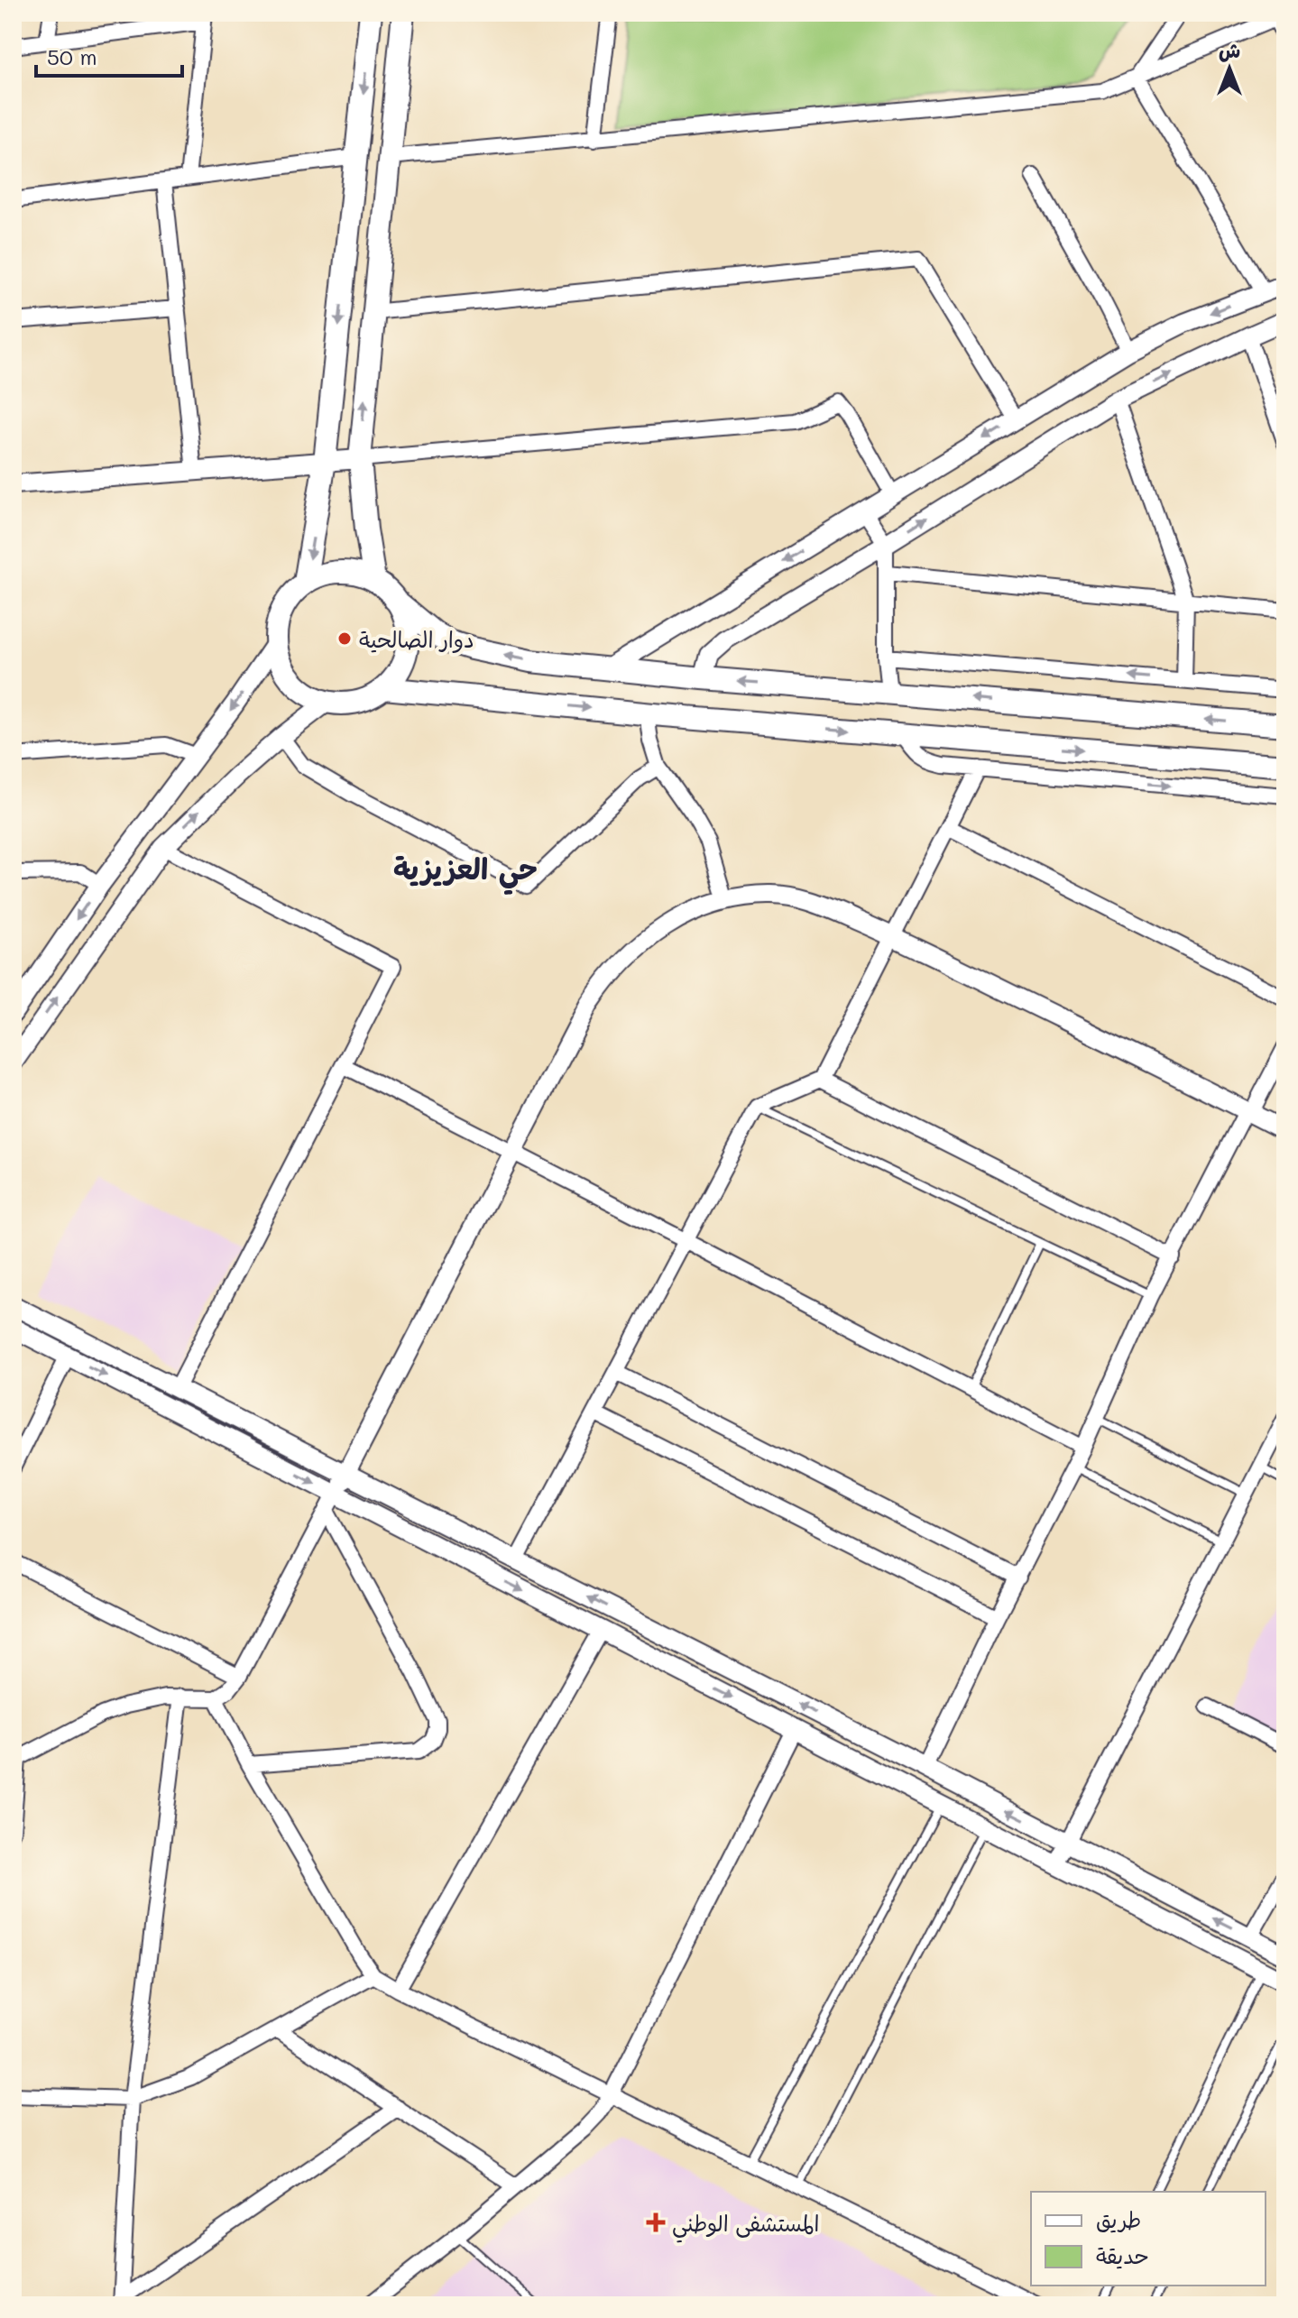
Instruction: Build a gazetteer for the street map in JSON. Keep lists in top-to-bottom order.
{
  "districts": ["حي العزيزية"],
  "places": {
    "other": ["دوار الصالحية"],
    "health": ["المستشفى الوطني"]
  },
  "legend": ["طريق", "حديقة"],
  "scale_bar": "50 m",
  "north": "top"
}
